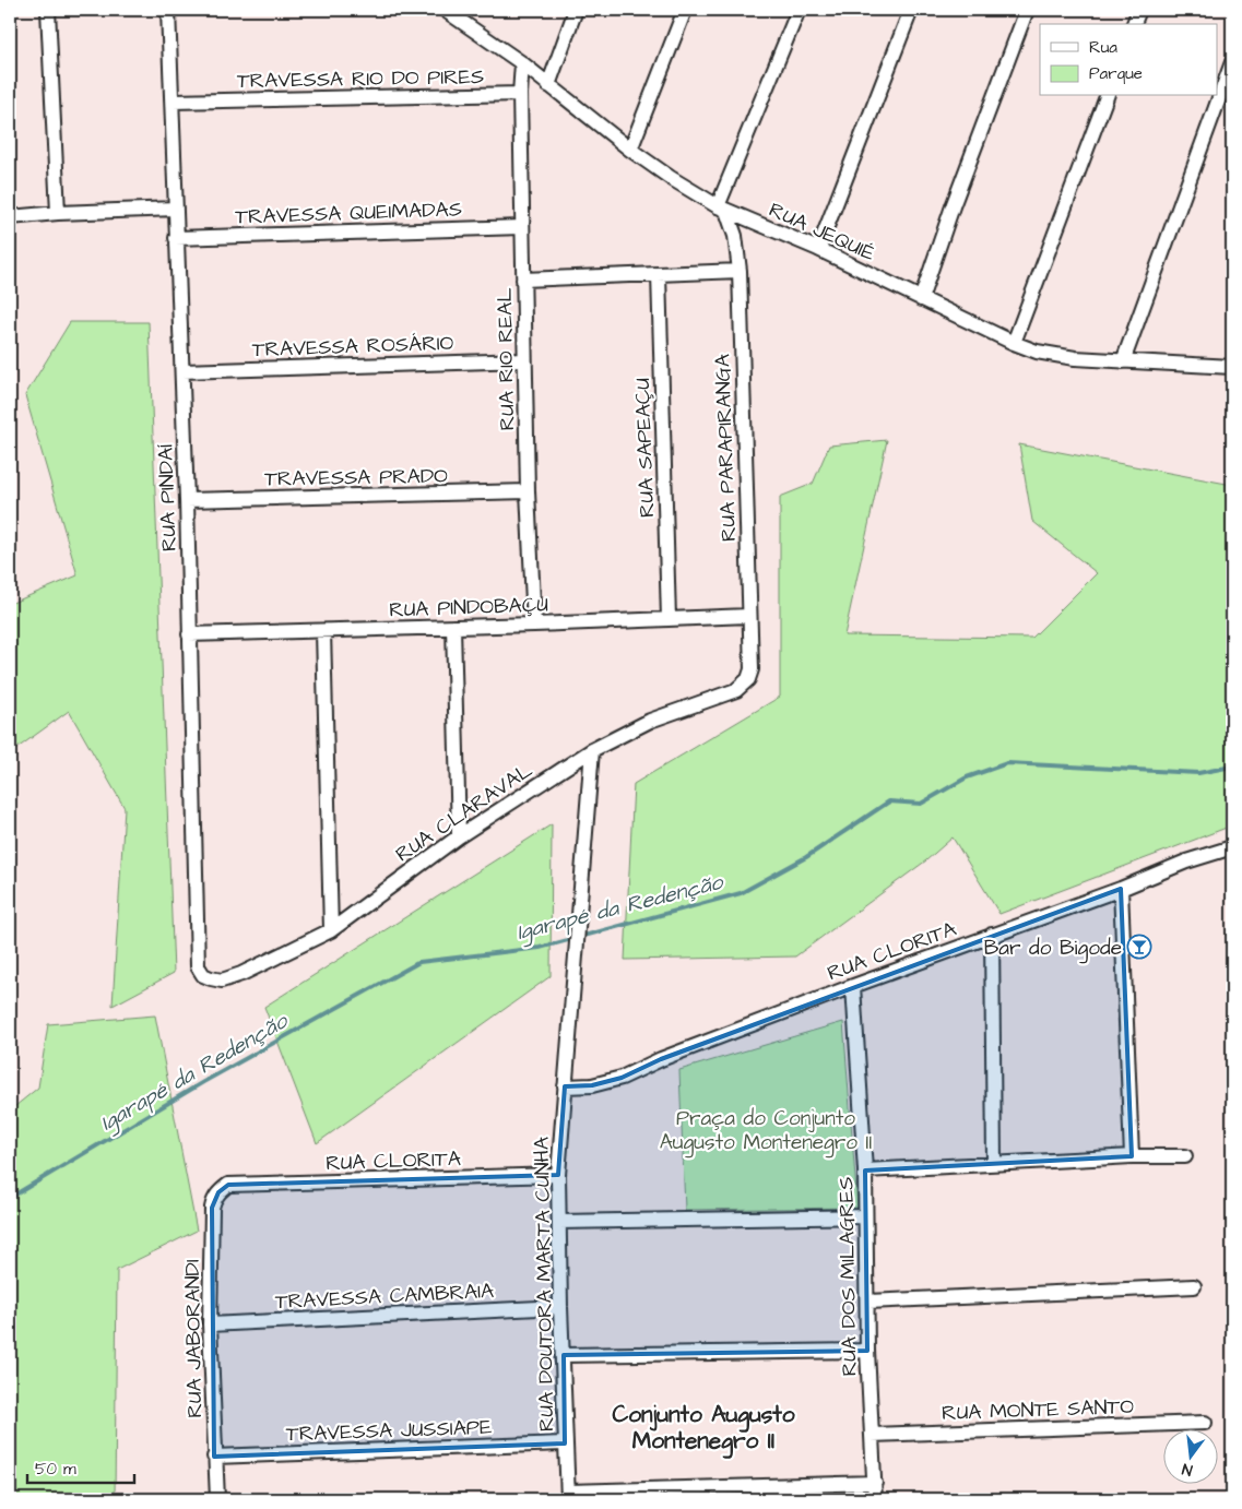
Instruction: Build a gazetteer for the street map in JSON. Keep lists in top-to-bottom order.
{
  "streets": {
    "street": [
      "TRAVESSA RIO DO PIRES",
      "TRAVESSA QUEIMADAS",
      "RUA JEQUIÉ",
      "TRAVESSA ROSÁRIO",
      "RUA RIO REAL",
      "RUA SAPEAÇU",
      "RUA PARAPIRANGA",
      "TRAVESSA PRADO",
      "RUA PINDAÍ",
      "RUA PINDOBAÇU",
      "RUA CLARAVAL",
      "RUA CLORITA",
      "RUA DOS MILAGRES",
      "RUA DOUTORA MARTA CUNHA",
      "TRAVESSA CAMBRAIA",
      "RUA JABORANDI",
      "RUA MONTE SANTO",
      "TRAVESSA JUSSIAPE"
    ]
  },
  "crossings": [
    ["TRAVESSA RIO DO PIRES", "RUA RIO REAL"],
    ["TRAVESSA RIO DO PIRES", "RUA PINDAÍ"],
    ["TRAVESSA QUEIMADAS", "RUA RIO REAL"],
    ["TRAVESSA QUEIMADAS", "RUA PINDAÍ"],
    ["RUA JEQUIÉ", "RUA PARAPIRANGA"],
    ["TRAVESSA ROSÁRIO", "RUA RIO REAL"],
    ["TRAVESSA ROSÁRIO", "RUA PINDAÍ"],
    ["RUA RIO REAL", "TRAVESSA PRADO"],
    ["RUA RIO REAL", "RUA PINDOBAÇU"],
    ["RUA SAPEAÇU", "RUA PINDOBAÇU"],
    ["RUA PARAPIRANGA", "RUA PINDOBAÇU"],
    ["RUA PARAPIRANGA", "RUA CLARAVAL"],
    ["TRAVESSA PRADO", "RUA PINDAÍ"],
    ["RUA PINDAÍ", "RUA PINDOBAÇU"],
    ["RUA PINDAÍ", "RUA CLARAVAL"],
    ["RUA CLARAVAL", "RUA DOUTORA MARTA CUNHA"],
    ["RUA CLORITA", "RUA DOS MILAGRES"],
    ["RUA CLORITA", "RUA DOUTORA MARTA CUNHA"],
    ["RUA CLORITA", "RUA JABORANDI"],
    ["RUA DOS MILAGRES", "RUA MONTE SANTO"],
    ["RUA DOUTORA MARTA CUNHA", "TRAVESSA CAMBRAIA"],
    ["RUA DOUTORA MARTA CUNHA", "TRAVESSA JUSSIAPE"],
    ["TRAVESSA CAMBRAIA", "RUA JABORANDI"],
    ["RUA JABORANDI", "TRAVESSA JUSSIAPE"]
  ],
  "districts": ["Conjunto Augusto Montenegro II"],
  "water": ["Igarapé da Redenção"],
  "parks": ["Praça do Conjunto Augusto Montenegro II"],
  "places": {
    "bar": ["Bar do Bigode"]
  },
  "legend": ["Rua", "Parque"],
  "scale_bar": "50 m",
  "north": "bottom"
}
